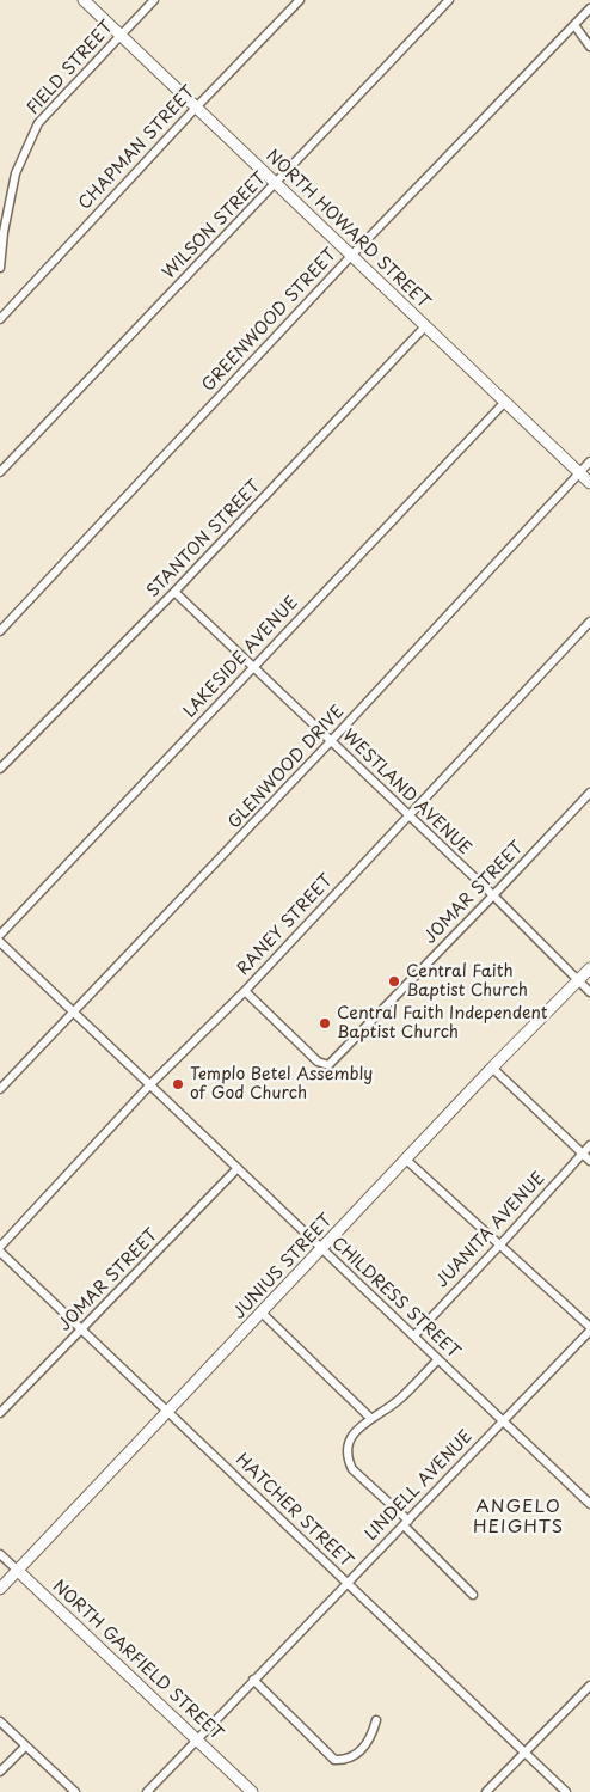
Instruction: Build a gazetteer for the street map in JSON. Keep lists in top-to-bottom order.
{
  "streets": {
    "street": [
      "FIELD STREET",
      "CHAPMAN STREET",
      "WILSON STREET",
      "NORTH HOWARD STREET",
      "GREENWOOD STREET",
      "STANTON STREET",
      "LAKESIDE AVENUE",
      "GLENWOOD DRIVE",
      "WESTLAND AVENUE",
      "JOMAR STREET",
      "RANEY STREET",
      "JUANITA AVENUE",
      "JUNIUS STREET",
      "CHILDRESS STREET",
      "LINDELL AVENUE",
      "HATCHER STREET",
      "NORTH GARFIELD STREET"
    ]
  },
  "crossings": [
    ["FIELD STREET", "NORTH HOWARD STREET"],
    ["CHAPMAN STREET", "NORTH HOWARD STREET"],
    ["WILSON STREET", "NORTH HOWARD STREET"],
    ["NORTH HOWARD STREET", "GREENWOOD STREET"],
    ["NORTH HOWARD STREET", "STANTON STREET"],
    ["NORTH HOWARD STREET", "LAKESIDE AVENUE"],
    ["NORTH HOWARD STREET", "GLENWOOD DRIVE"],
    ["STANTON STREET", "WESTLAND AVENUE"],
    ["LAKESIDE AVENUE", "WESTLAND AVENUE"],
    ["GLENWOOD DRIVE", "WESTLAND AVENUE"],
    ["GLENWOOD DRIVE", "CHILDRESS STREET"],
    ["WESTLAND AVENUE", "JOMAR STREET"],
    ["WESTLAND AVENUE", "RANEY STREET"],
    ["WESTLAND AVENUE", "JUNIUS STREET"],
    ["JOMAR STREET", "RANEY STREET"],
    ["JOMAR STREET", "CHILDRESS STREET"],
    ["JOMAR STREET", "HATCHER STREET"],
    ["RANEY STREET", "CHILDRESS STREET"],
    ["JUANITA AVENUE", "CHILDRESS STREET"],
    ["JUNIUS STREET", "CHILDRESS STREET"],
    ["JUNIUS STREET", "HATCHER STREET"],
    ["JUNIUS STREET", "NORTH GARFIELD STREET"],
    ["CHILDRESS STREET", "LINDELL AVENUE"],
    ["LINDELL AVENUE", "HATCHER STREET"],
    ["LINDELL AVENUE", "NORTH GARFIELD STREET"]
  ],
  "districts": ["ANGELO HEIGHTS"],
  "places": ["Central Faith Baptist Church", "Central Faith Independent Baptist Church", "Templo Betel Assembly of God Church"]
}
